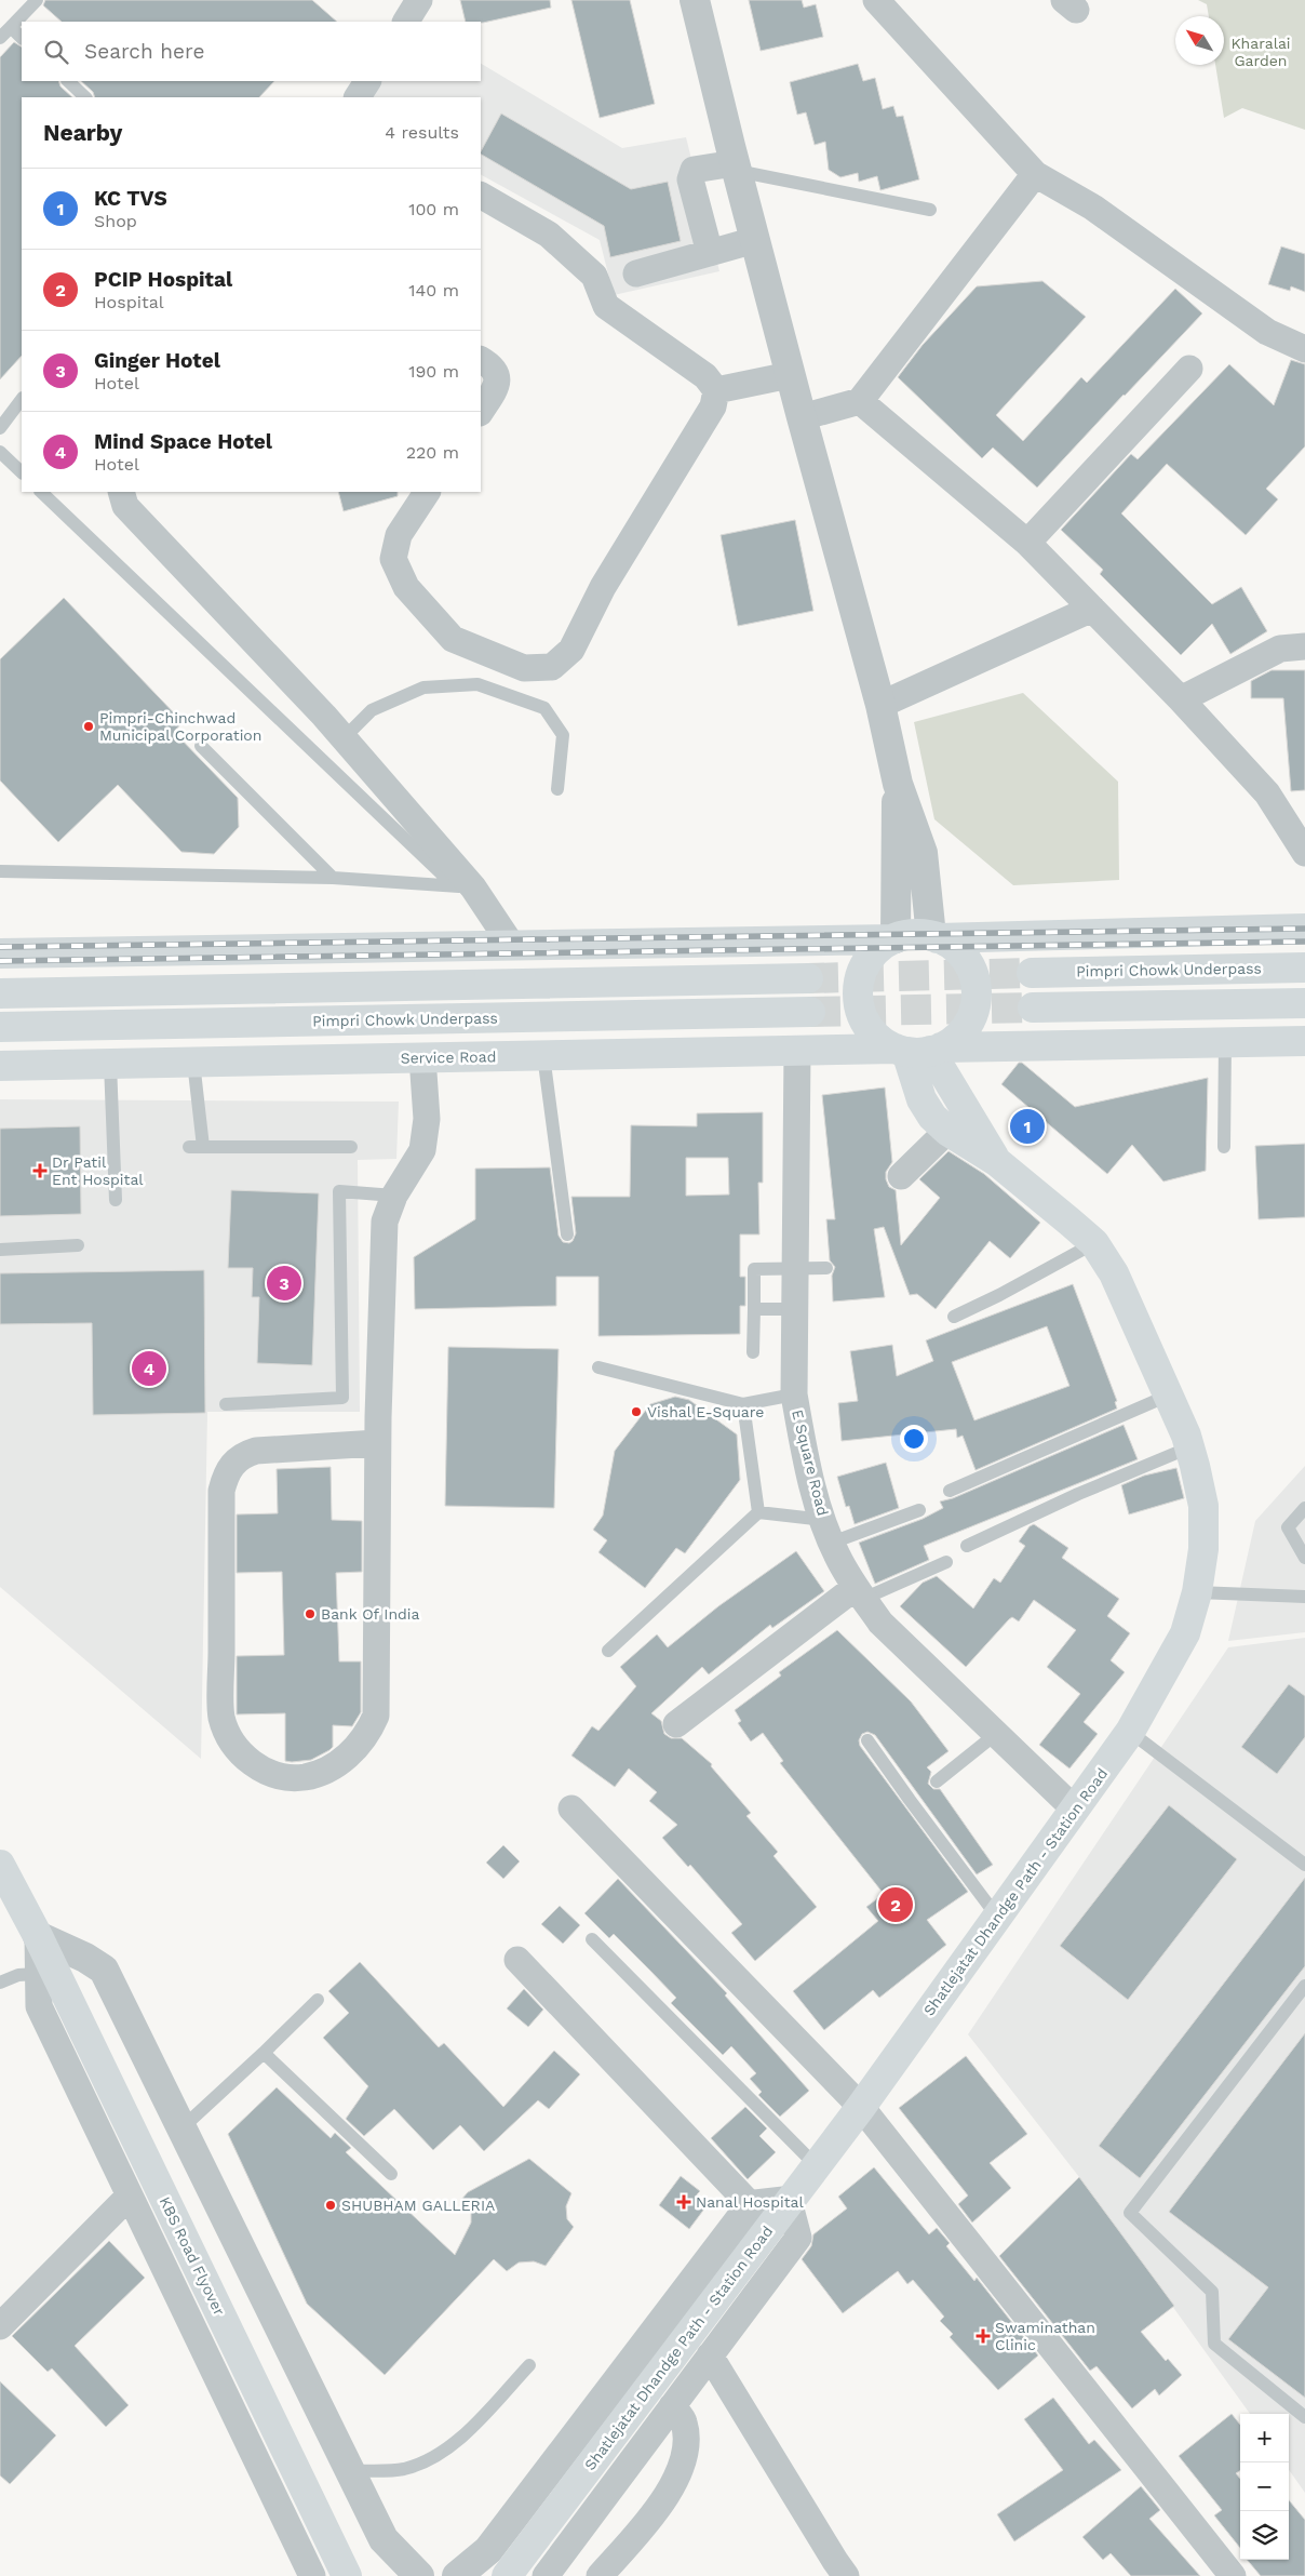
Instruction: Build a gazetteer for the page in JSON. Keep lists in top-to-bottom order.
{
  "streets": {
    "main road": [
      "Pimpri Chowk Underpass",
      "Service Road",
      "Shatlejatat Dhandge Path - Station Road",
      "KBS Road Flyover"
    ],
    "street": ["E Square Road"]
  },
  "crossings": [
    ["Service Road", "E Square Road"],
    ["Service Road", "Shatlejatat Dhandge Path - Station Road"],
    ["E Square Road", "Shatlejatat Dhandge Path - Station Road"]
  ],
  "parks": ["Kharalai Garden"],
  "places": {
    "other": [
      "Pimpri-Chinchwad Municipal Corporation",
      "Vishal E-Square",
      "Bank Of India",
      "SHUBHAM GALLERIA"
    ],
    "health": ["Dr Patil Ent Hospital", "Nanal Hospital", "Swaminathan Clinic"]
  },
  "north": "top left",
  "page": {
    "search": "Search here",
    "heading": ["Nearby", "4 results"],
    "list": [
      {
        "mark": "1",
        "name": "KC TVS",
        "note": "Shop",
        "value": "100 m"
      },
      {
        "mark": "2",
        "name": "PCIP Hospital",
        "note": "Hospital",
        "value": "140 m"
      },
      {
        "mark": "3",
        "name": "Ginger Hotel",
        "note": "Hotel",
        "value": "190 m"
      },
      {
        "mark": "4",
        "name": "Mind Space Hotel",
        "note": "Hotel",
        "value": "220 m"
      }
    ],
    "pins": [
      "1",
      "3",
      "4",
      "2"
    ],
    "map_buttons": ["+", "−"]
  }
}
